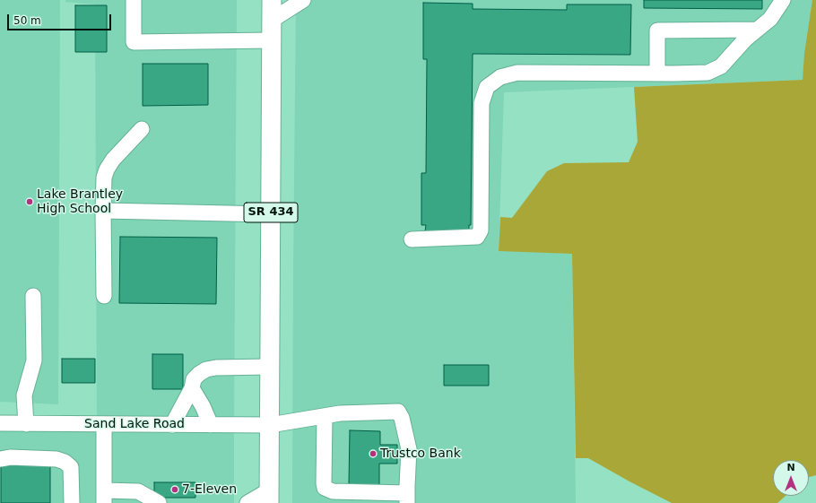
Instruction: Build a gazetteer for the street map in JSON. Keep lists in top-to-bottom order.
{
  "streets": {
    "main road": ["SR 434"],
    "street": ["Sand Lake Road"]
  },
  "crossings": [
    ["SR 434", "Sand Lake Road"]
  ],
  "places": ["Lake Brantley High School", "Trustco Bank", "7-Eleven"],
  "scale_bar": "50 m",
  "north": "top"
}
